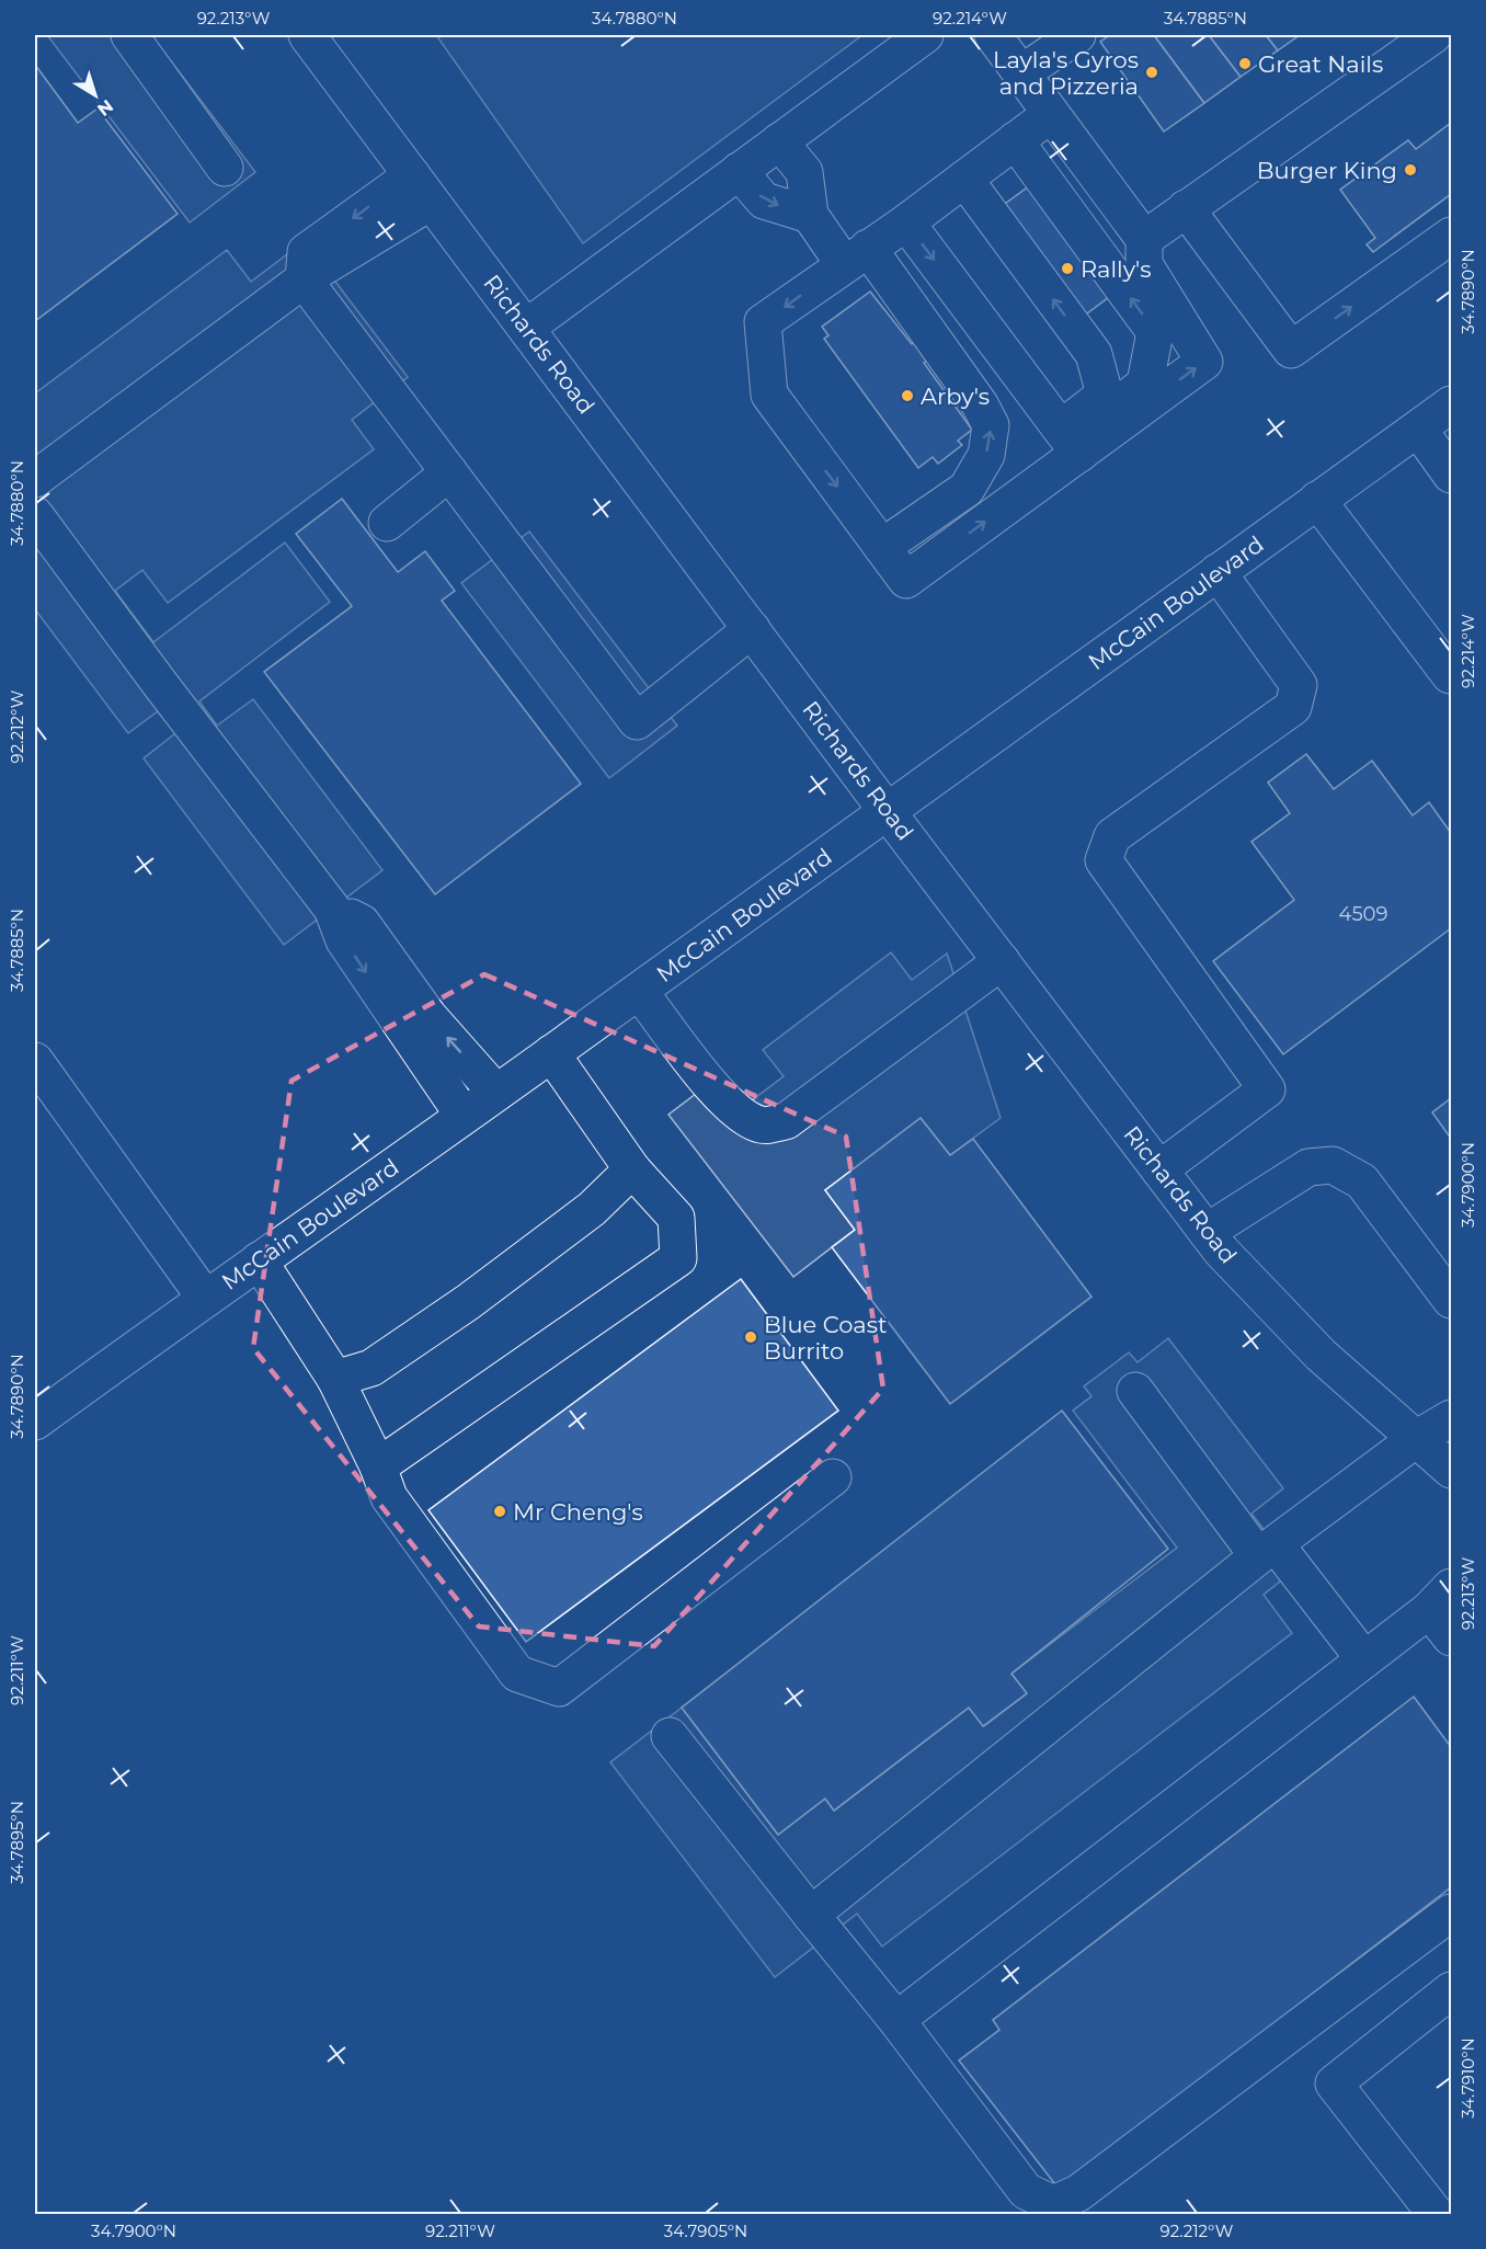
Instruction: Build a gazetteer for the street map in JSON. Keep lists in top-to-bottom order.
{
  "streets": {
    "street": ["Richards Road", "McCain Boulevard"]
  },
  "crossings": [
    ["Richards Road", "McCain Boulevard"]
  ],
  "places": [
    "Great Nails",
    "Layla's Gyros and Pizzeria",
    "Burger King",
    "Rally's",
    "Arby's",
    "Blue Coast Burrito",
    "Mr Cheng's"
  ],
  "house_numbers": ["4509"],
  "north": "bottom right",
  "coordinates": [
    "92.213°W",
    "34.7880°N",
    "92.214°W",
    "34.7885°N",
    "34.7890°N",
    "92.212°W",
    "34.7900°N",
    "92.211°W",
    "34.7895°N",
    "34.7910°N",
    "34.7905°N"
  ]
}
